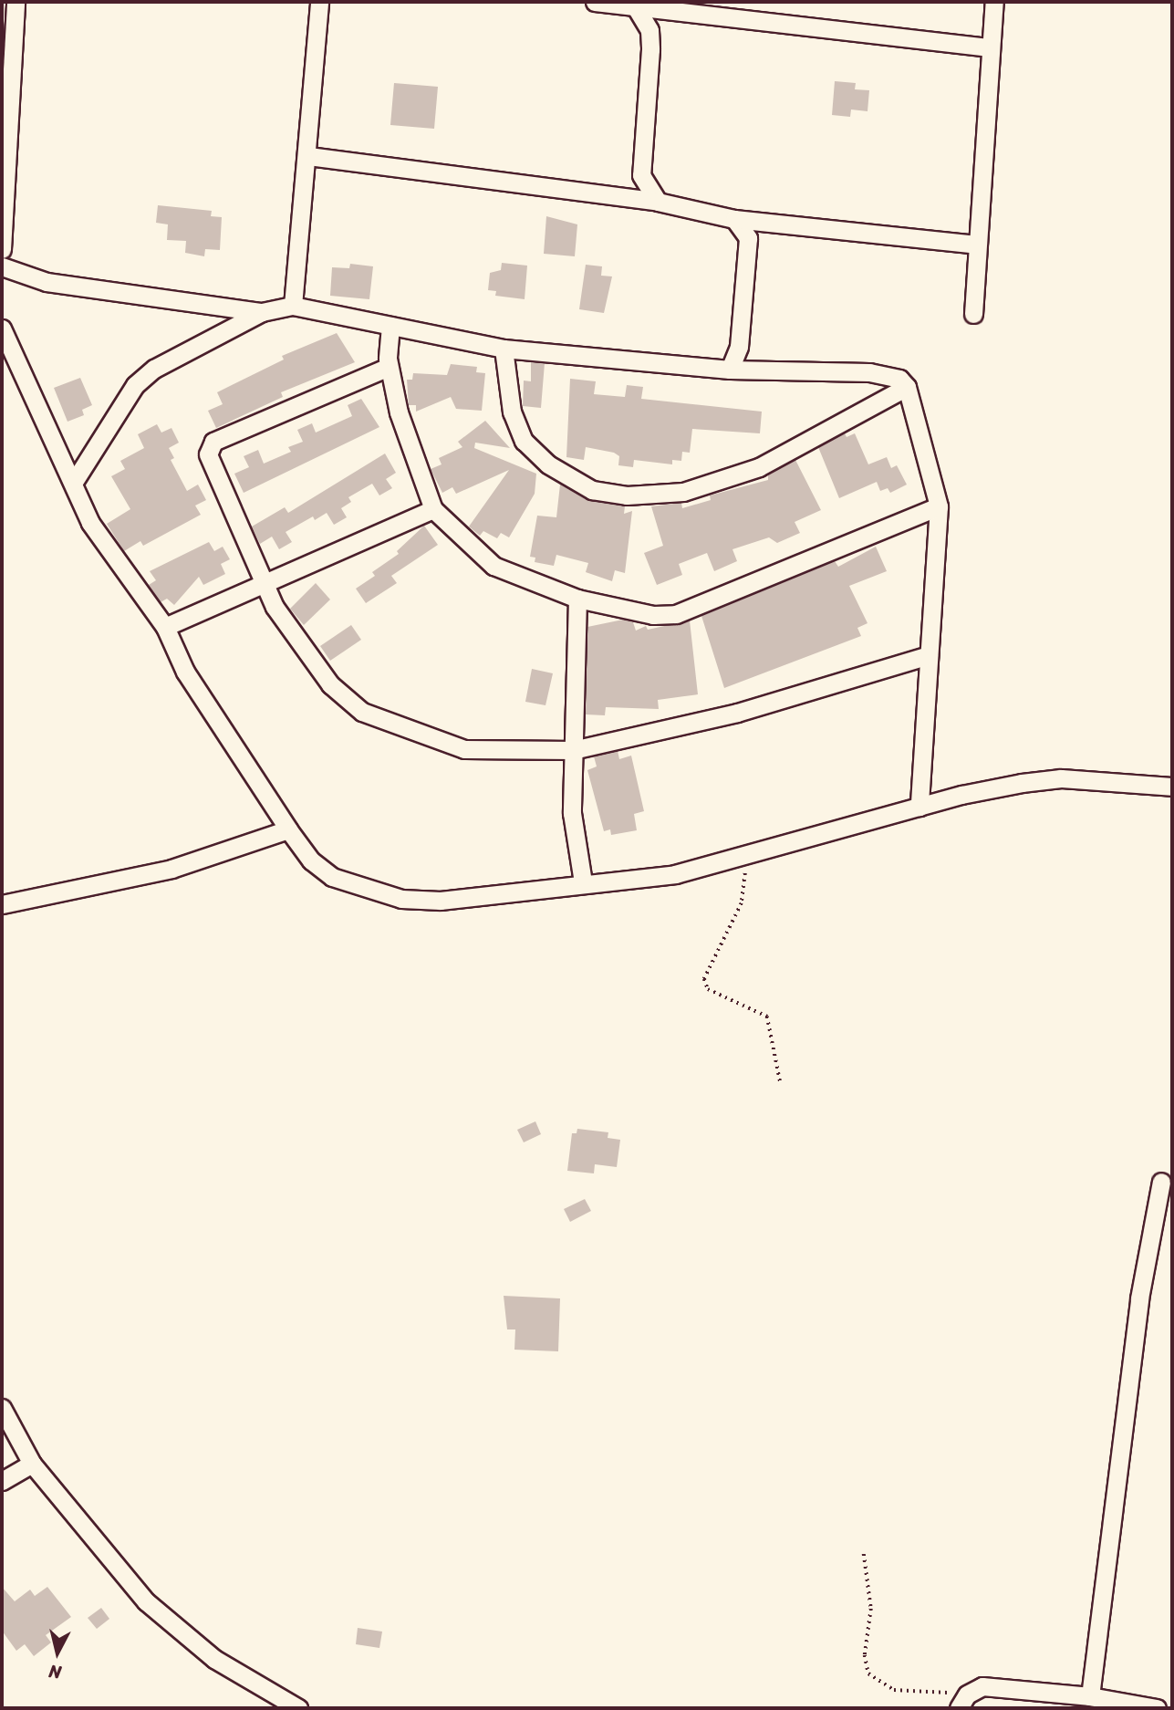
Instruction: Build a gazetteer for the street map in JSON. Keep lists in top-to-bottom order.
{
  "north": "bottom"
}
